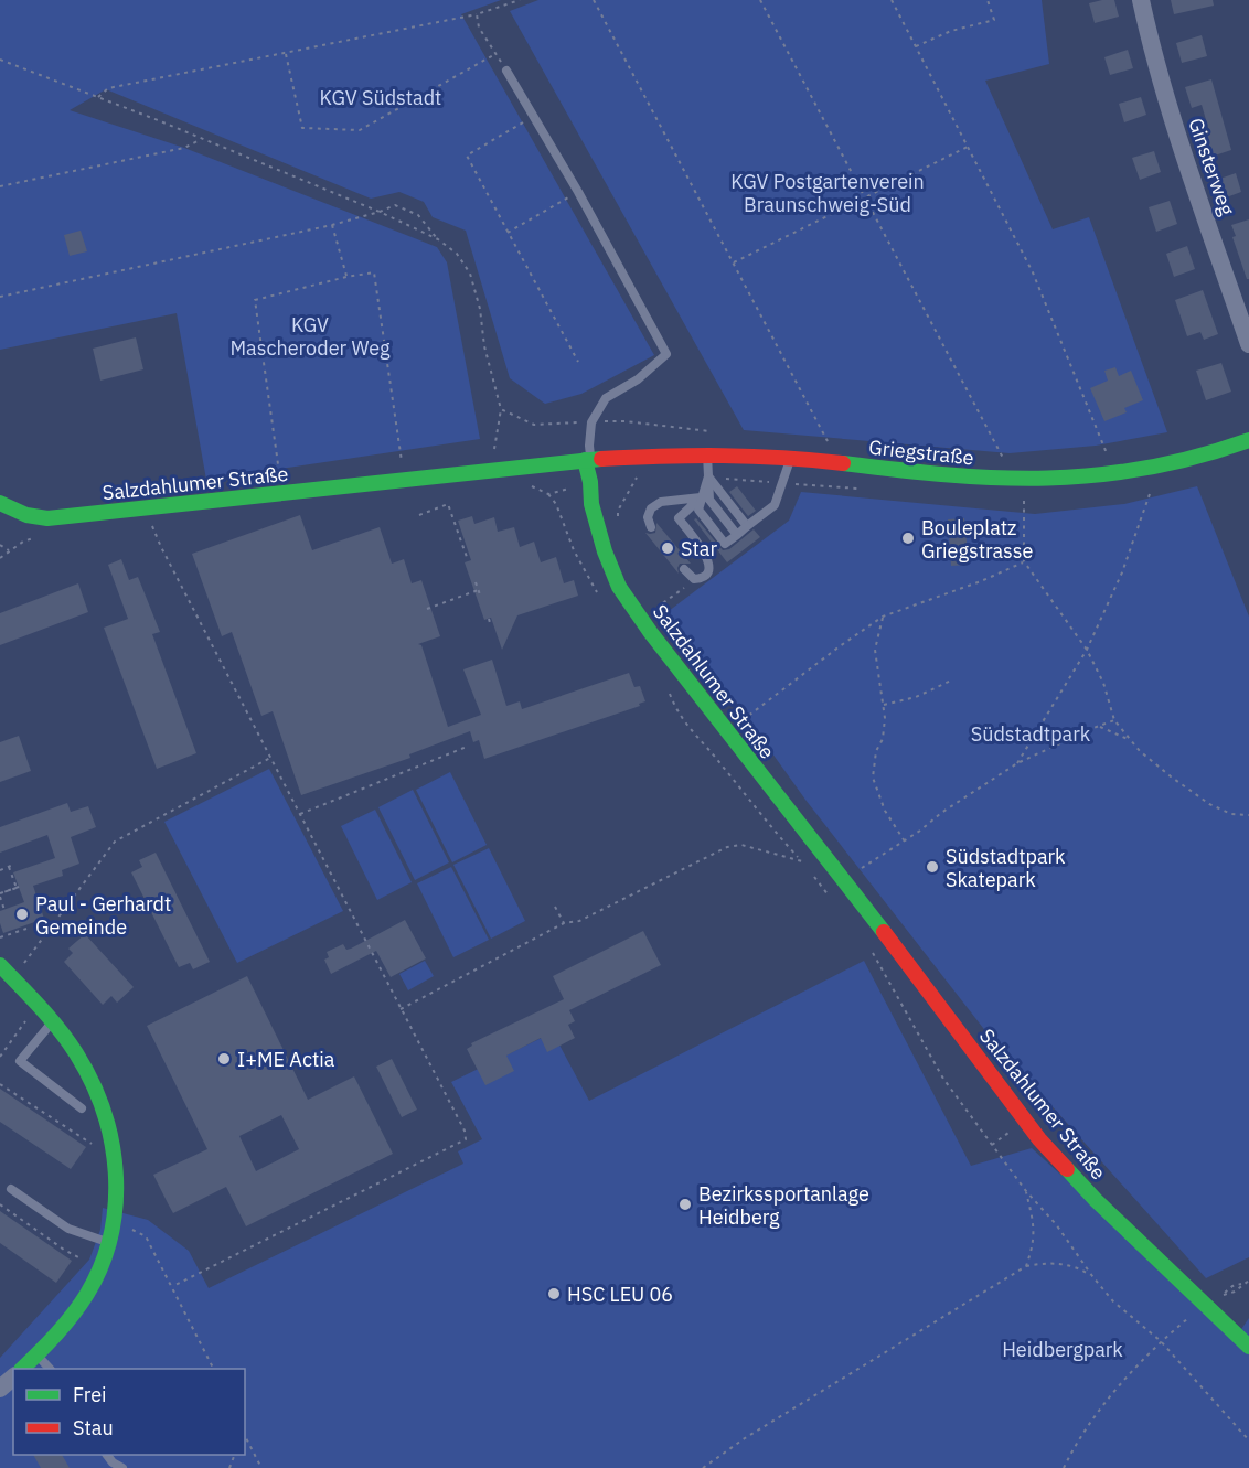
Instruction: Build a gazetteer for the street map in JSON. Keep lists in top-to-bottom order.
{
  "streets": {
    "main road": ["Griegstraße", "Salzdahlumer Straße"],
    "street": ["Ginsterweg"]
  },
  "crossings": [
    ["Griegstraße", "Salzdahlumer Straße"]
  ],
  "parks": [
    "KGV Südstadt",
    "KGV Postgartenverein Braunschweig-Süd",
    "KGV Mascheroder Weg",
    "Südstadtpark",
    "Heidbergpark"
  ],
  "places": [
    "Bouleplatz Griegstrasse",
    "Star",
    "Südstadtpark Skatepark",
    "Paul - Gerhardt Gemeinde",
    "I+ME Actia",
    "Bezirkssportanlage Heidberg",
    "HSC LEU 06"
  ],
  "legend": ["Frei", "Stau"]
}
